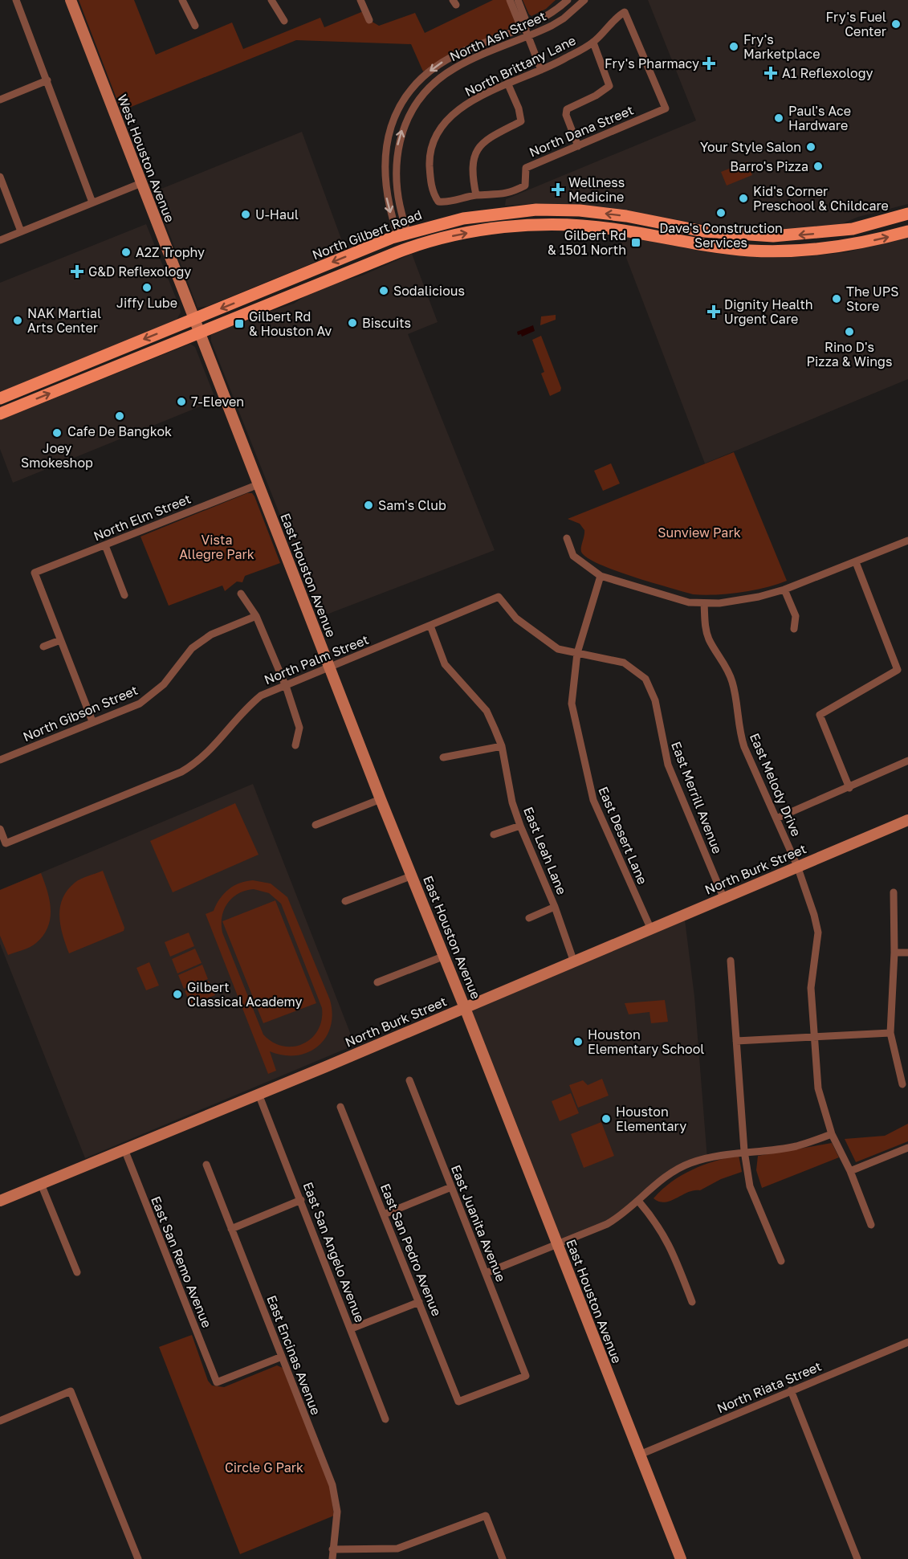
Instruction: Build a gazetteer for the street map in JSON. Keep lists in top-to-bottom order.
{
  "streets": {
    "main road": ["North Gilbert Road"],
    "street": [
      "North Ash Street",
      "North Brittany Lane",
      "North Dana Street",
      "West Houston Avenue",
      "North Elm Street",
      "East Houston Avenue",
      "North Palm Street",
      "North Gibson Street",
      "East Melody Drive",
      "East Merrill Avenue",
      "East Desert Lane",
      "East Leah Lane",
      "North Burk Street",
      "East Juanita Avenue",
      "East San Pedro Avenue",
      "East San Angelo Avenue",
      "East San Remo Avenue",
      "East Encinas Avenue",
      "North Riata Street"
    ]
  },
  "crossings": [
    ["North Ash Street", "North Gilbert Road"],
    ["North Brittany Lane", "North Dana Street"],
    ["West Houston Avenue", "North Gilbert Road"],
    ["West Houston Avenue", "East Houston Avenue"],
    ["North Gilbert Road", "East Houston Avenue"],
    ["North Elm Street", "East Houston Avenue"],
    ["East Houston Avenue", "North Palm Street"],
    ["East Houston Avenue", "North Burk Street"],
    ["East Houston Avenue", "North Riata Street"],
    ["North Palm Street", "East Merrill Avenue"],
    ["North Palm Street", "East Leah Lane"],
    ["East Melody Drive", "North Burk Street"],
    ["East Merrill Avenue", "East Desert Lane"],
    ["East Merrill Avenue", "North Burk Street"],
    ["East Desert Lane", "North Burk Street"],
    ["East Leah Lane", "North Burk Street"],
    ["North Burk Street", "East San Angelo Avenue"],
    ["North Burk Street", "East San Remo Avenue"],
    ["East Juanita Avenue", "East San Pedro Avenue"],
    ["East San Remo Avenue", "East Encinas Avenue"]
  ],
  "parks": ["Sunview Park", "Vista Allegre Park", "Circle G Park"],
  "places": {
    "other": [
      "Fry's Fuel Center",
      "Fry's Marketplace",
      "Paul's Ace Hardware",
      "Your Style Salon",
      "Barro's Pizza",
      "Kid's Corner Preschool & Childcare",
      "Dave's Construction Services",
      "U-Haul",
      "A2Z Trophy",
      "Jiffy Lube",
      "Sodalicious",
      "The UPS Store",
      "NAK Martial Arts Center",
      "Biscuits",
      "Rino D's Pizza & Wings",
      "7-Eleven",
      "Cafe De Bangkok",
      "Joey Smokeshop",
      "Sam's Club",
      "Gilbert Classical Academy",
      "Houston Elementary School",
      "Houston Elementary"
    ],
    "health": [
      "Fry's Pharmacy",
      "A1 Reflexology",
      "Wellness Medicine",
      "G&D Reflexology",
      "Dignity Health Urgent Care"
    ],
    "transit": ["Gilbert Rd & 1501 North", "Gilbert Rd & Houston Av"]
  }
}
